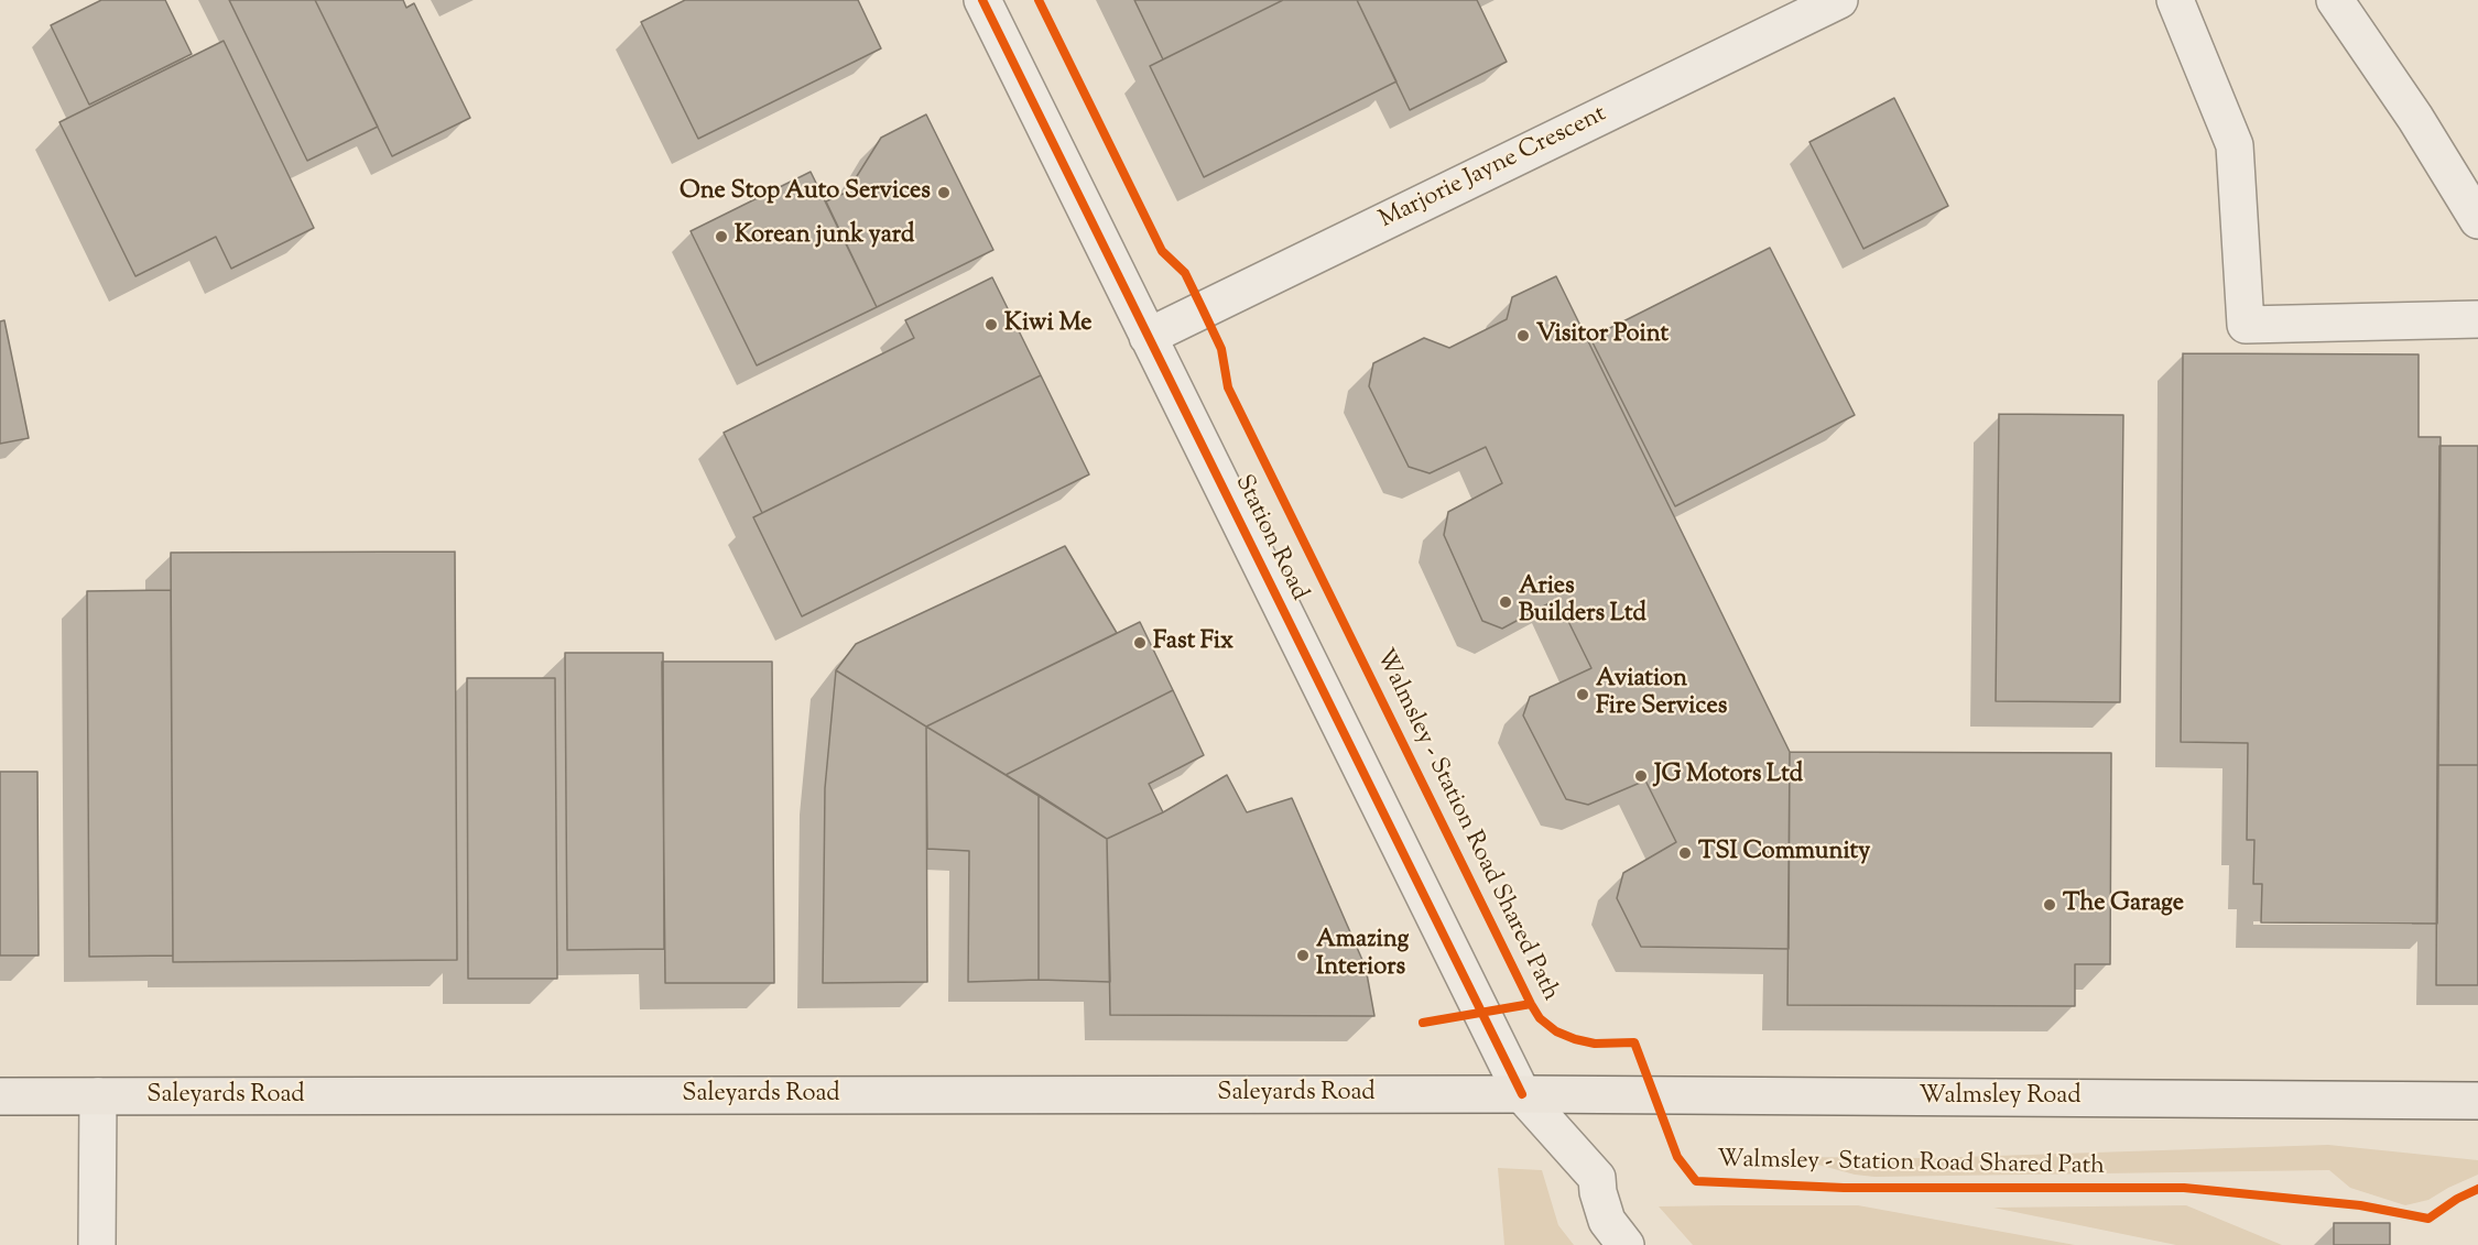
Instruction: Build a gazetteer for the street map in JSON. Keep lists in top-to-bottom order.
{
  "streets": {
    "main road": ["Saleyards Road", "Walmsley Road"],
    "street": ["Marjorie Jayne Crescent", "Station Road"],
    "cycle path": ["Walmsley - Station Road Shared Path"]
  },
  "crossings": [
    ["Marjorie Jayne Crescent", "Station Road"],
    ["Station Road", "Saleyards Road"],
    ["Station Road", "Walmsley Road"],
    ["Saleyards Road", "Walmsley Road"]
  ],
  "places": [
    "One Stop Auto Services",
    "Korean junk yard",
    "Kiwi Me",
    "Visitor Point",
    "Aries Builders Ltd",
    "Fast Fix",
    "Aviation Fire Services",
    "JG Motors Ltd",
    "TSI Community",
    "The Garage",
    "Amazing Interiors"
  ]
}
